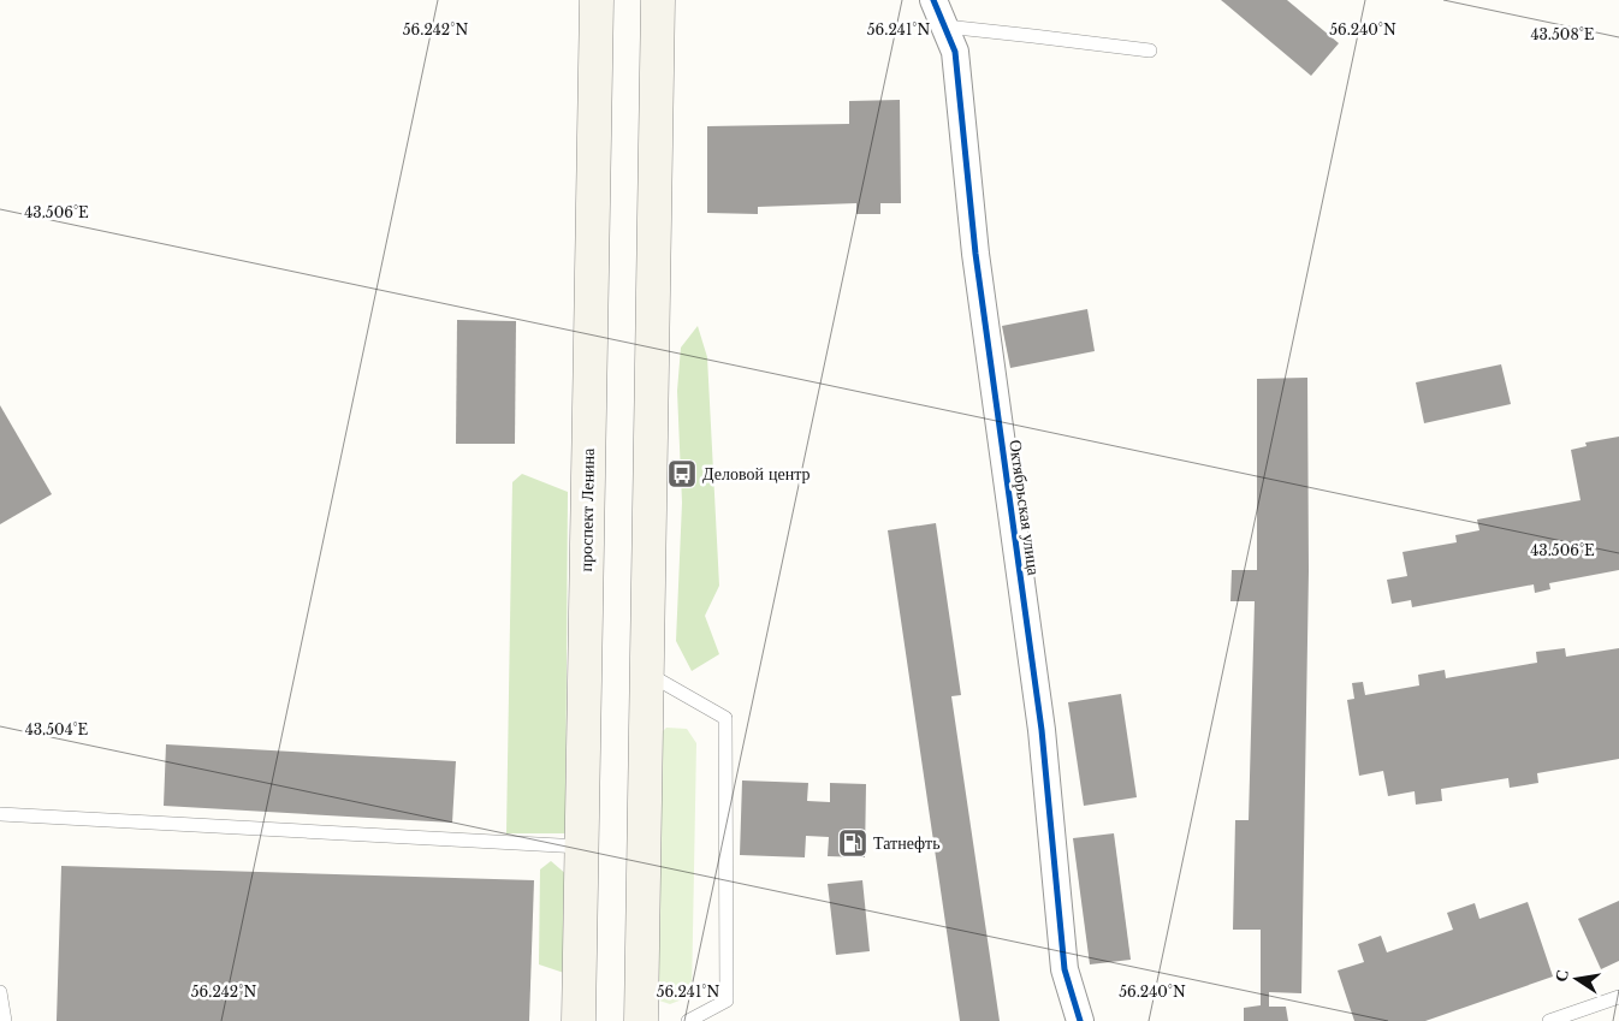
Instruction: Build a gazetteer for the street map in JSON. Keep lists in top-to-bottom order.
{
  "streets": {
    "main road": ["проспект Ленина"],
    "street": ["Октябрьская улица"]
  },
  "places": {
    "bus stop": ["Деловой центр"],
    "fuel station": ["Татнефть"]
  },
  "north": "left",
  "coordinates": [
    "56.242°N",
    "56.241°N",
    "56.240°N",
    "43.508°E",
    "43.506°E",
    "43.504°E"
  ]
}
